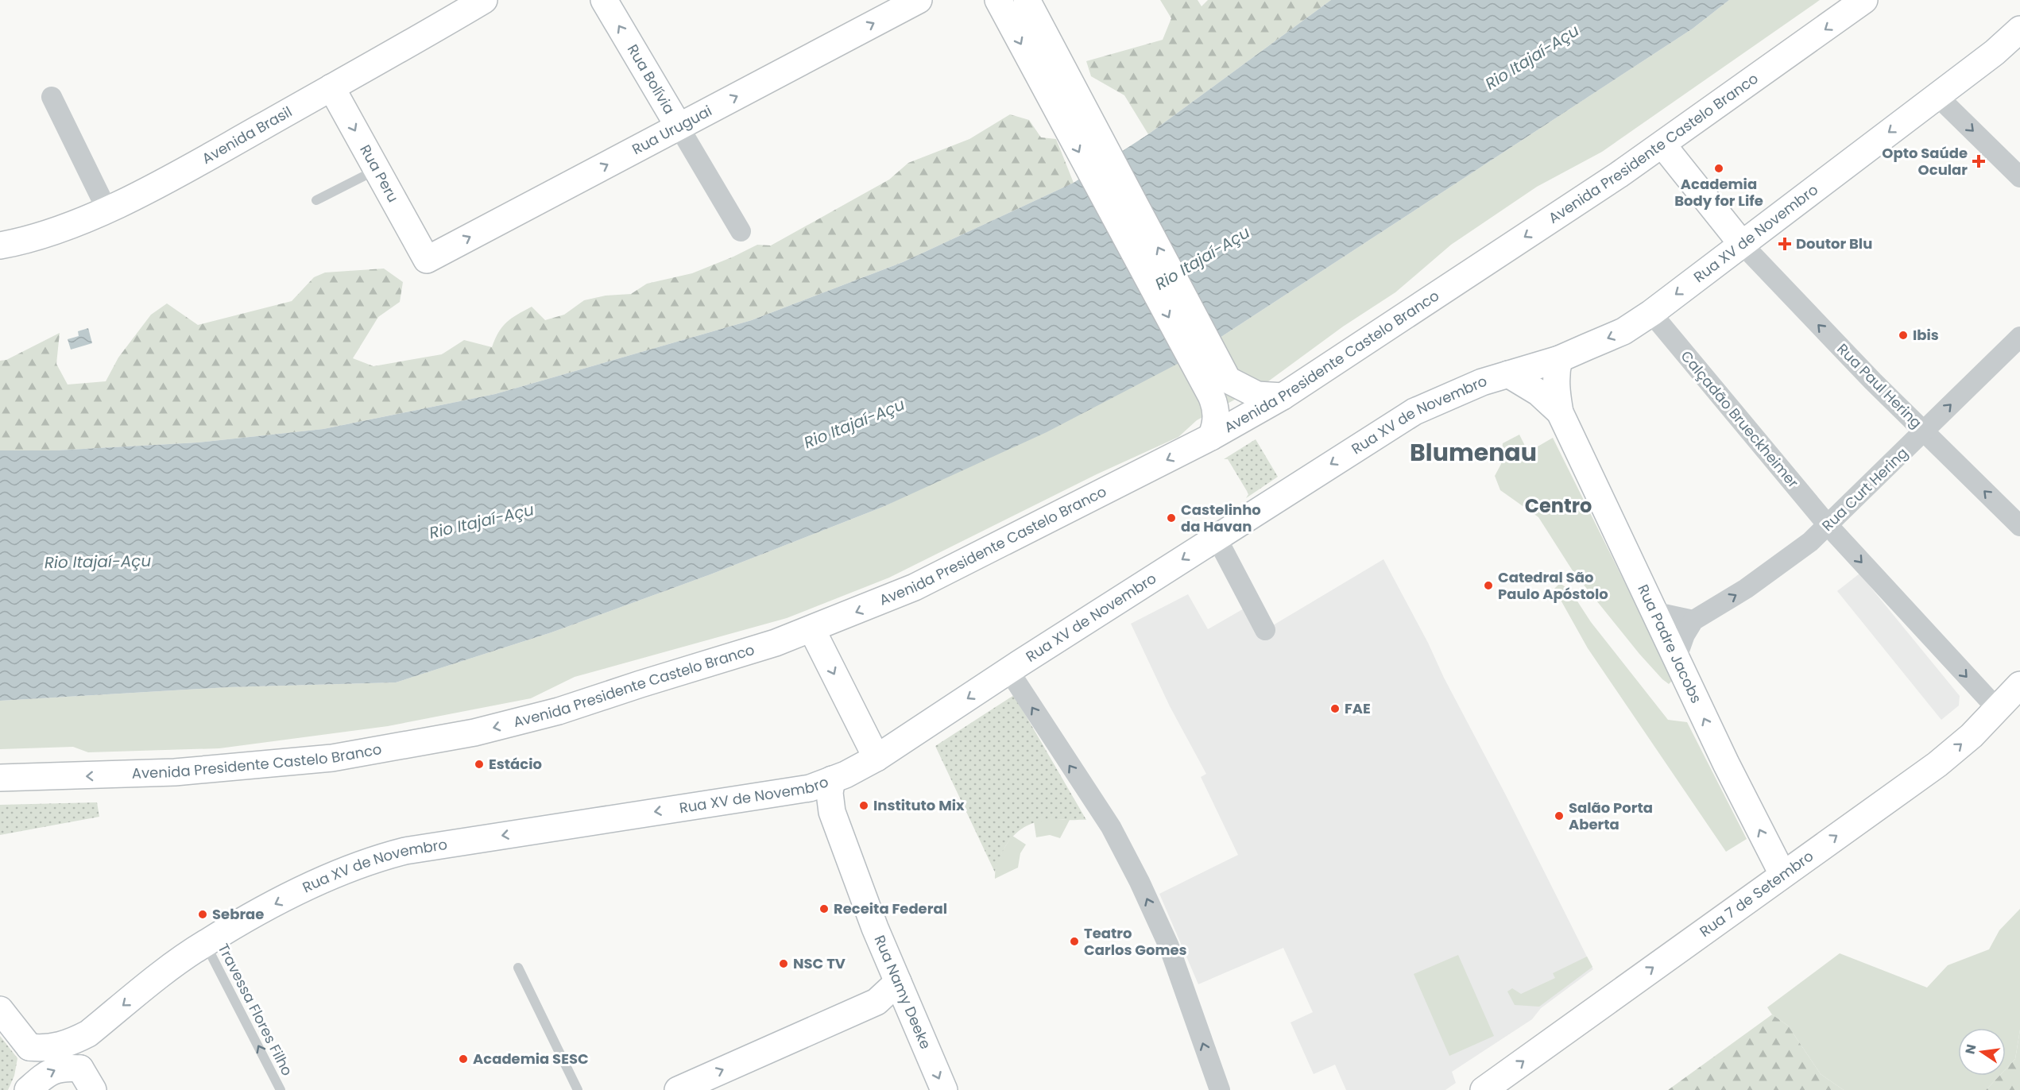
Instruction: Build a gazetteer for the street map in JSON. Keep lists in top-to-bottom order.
{
  "streets": {
    "main road": [
      "Rua Bolívia",
      "Rua Uruguai",
      "Avenida Brasil",
      "Avenida Presidente Castelo Branco",
      "Rua Peru",
      "Rua XV de Novembro",
      "Rua Padre Jacobs",
      "Rua 7 de Setembro",
      "Rua Namy Deeke"
    ],
    "street": ["Rua Paul Hering", "Calçadão Brueckheimer", "Rua Curt Hering"],
    "lane": ["Travessa Flores Filho"]
  },
  "crossings": [
    ["Rua Bolívia", "Rua Uruguai"],
    ["Rua Uruguai", "Rua Peru"],
    ["Avenida Brasil", "Rua Peru"],
    ["Rua XV de Novembro", "Rua Paul Hering"],
    ["Rua XV de Novembro", "Calçadão Brueckheimer"],
    ["Rua XV de Novembro", "Rua Padre Jacobs"],
    ["Rua XV de Novembro", "Rua Namy Deeke"],
    ["Rua XV de Novembro", "Travessa Flores Filho"],
    ["Rua Paul Hering", "Rua Curt Hering"],
    ["Calçadão Brueckheimer", "Rua Curt Hering"],
    ["Calçadão Brueckheimer", "Rua 7 de Setembro"],
    ["Rua Curt Hering", "Rua Padre Jacobs"],
    ["Rua Padre Jacobs", "Rua 7 de Setembro"]
  ],
  "one_way": [
    "Rua Bolívia",
    "Rua Uruguai",
    "Avenida Presidente Castelo Branco",
    "Rua Peru",
    "Rua XV de Novembro",
    "Rua Paul Hering",
    "Calçadão Brueckheimer",
    "Rua Curt Hering",
    "Rua Padre Jacobs",
    "Rua 7 de Setembro",
    "Travessa Flores Filho"
  ],
  "districts": ["Blumenau", "Centro"],
  "water": ["Rio Itajaí-Açu"],
  "places": {
    "health": ["Opto Saúde Ocular", "Doutor Blu"],
    "other": [
      "Academia Body for Life",
      "Ibis",
      "Castelinho da Havan",
      "Catedral São Paulo Apóstolo",
      "FAE",
      "Estácio",
      "Instituto Mix",
      "Salão Porta Aberta",
      "Receita Federal",
      "Sebrae",
      "Teatro Carlos Gomes",
      "NSC TV",
      "Academia SESC"
    ]
  },
  "north": "left"
}
